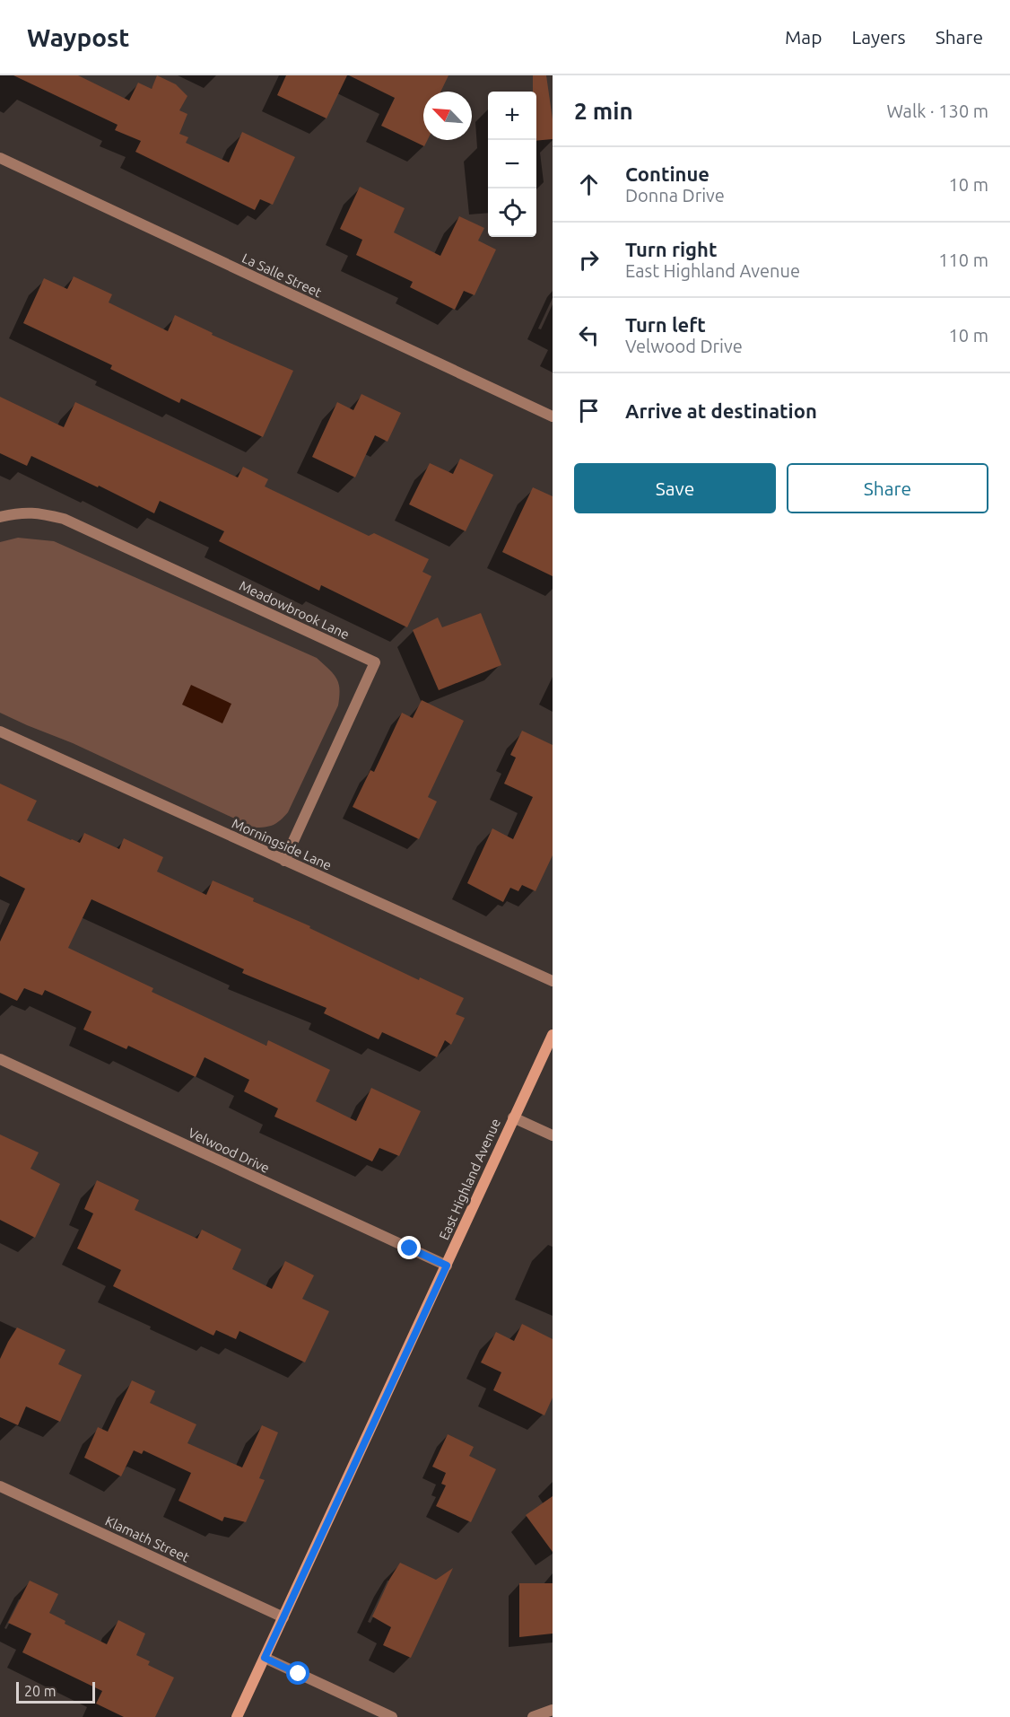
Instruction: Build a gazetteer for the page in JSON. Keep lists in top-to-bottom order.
{
  "streets": {
    "street": [
      "La Salle Street",
      "Meadowbrook Lane",
      "Morningside Lane",
      "Velwood Drive",
      "East Highland Avenue",
      "Klamath Street"
    ]
  },
  "crossings": [
    ["Meadowbrook Lane", "Morningside Lane"],
    ["Velwood Drive", "East Highland Avenue"],
    ["East Highland Avenue", "Klamath Street"]
  ],
  "scale_bar": "20 m",
  "north": "top left",
  "page": {
    "header": "Waypost",
    "nav": ["Map", "Layers", "Share"],
    "heading": ["2 min", "Walk · 130 m"],
    "map_buttons": ["+", "−"],
    "list": [
      ["Continue", "Donna Drive", "10 m"],
      ["Turn right", "East Highland Avenue", "110 m"],
      ["Turn left", "Velwood Drive", "10 m"],
      "Arrive at destination"
    ],
    "buttons": ["Save", "Share"],
    "scale": "20 m"
  }
}
